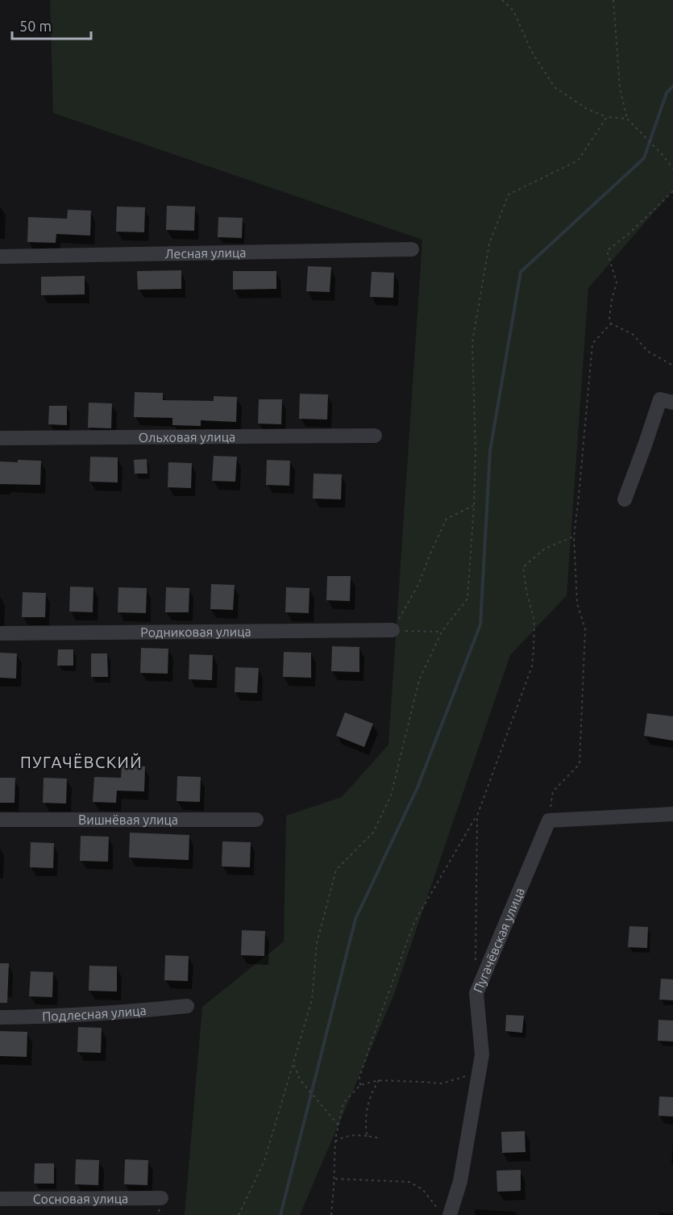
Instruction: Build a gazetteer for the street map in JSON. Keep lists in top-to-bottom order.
{
  "streets": {
    "street": [
      "Лесная улица",
      "Ольховая улица",
      "Родниковая улица",
      "Вишнёвая улица",
      "Пугачёвская улица",
      "Подлесная улица",
      "Сосновая улица"
    ]
  },
  "districts": ["ПУГАЧЁВСКИЙ"],
  "scale_bar": "50 m"
}
